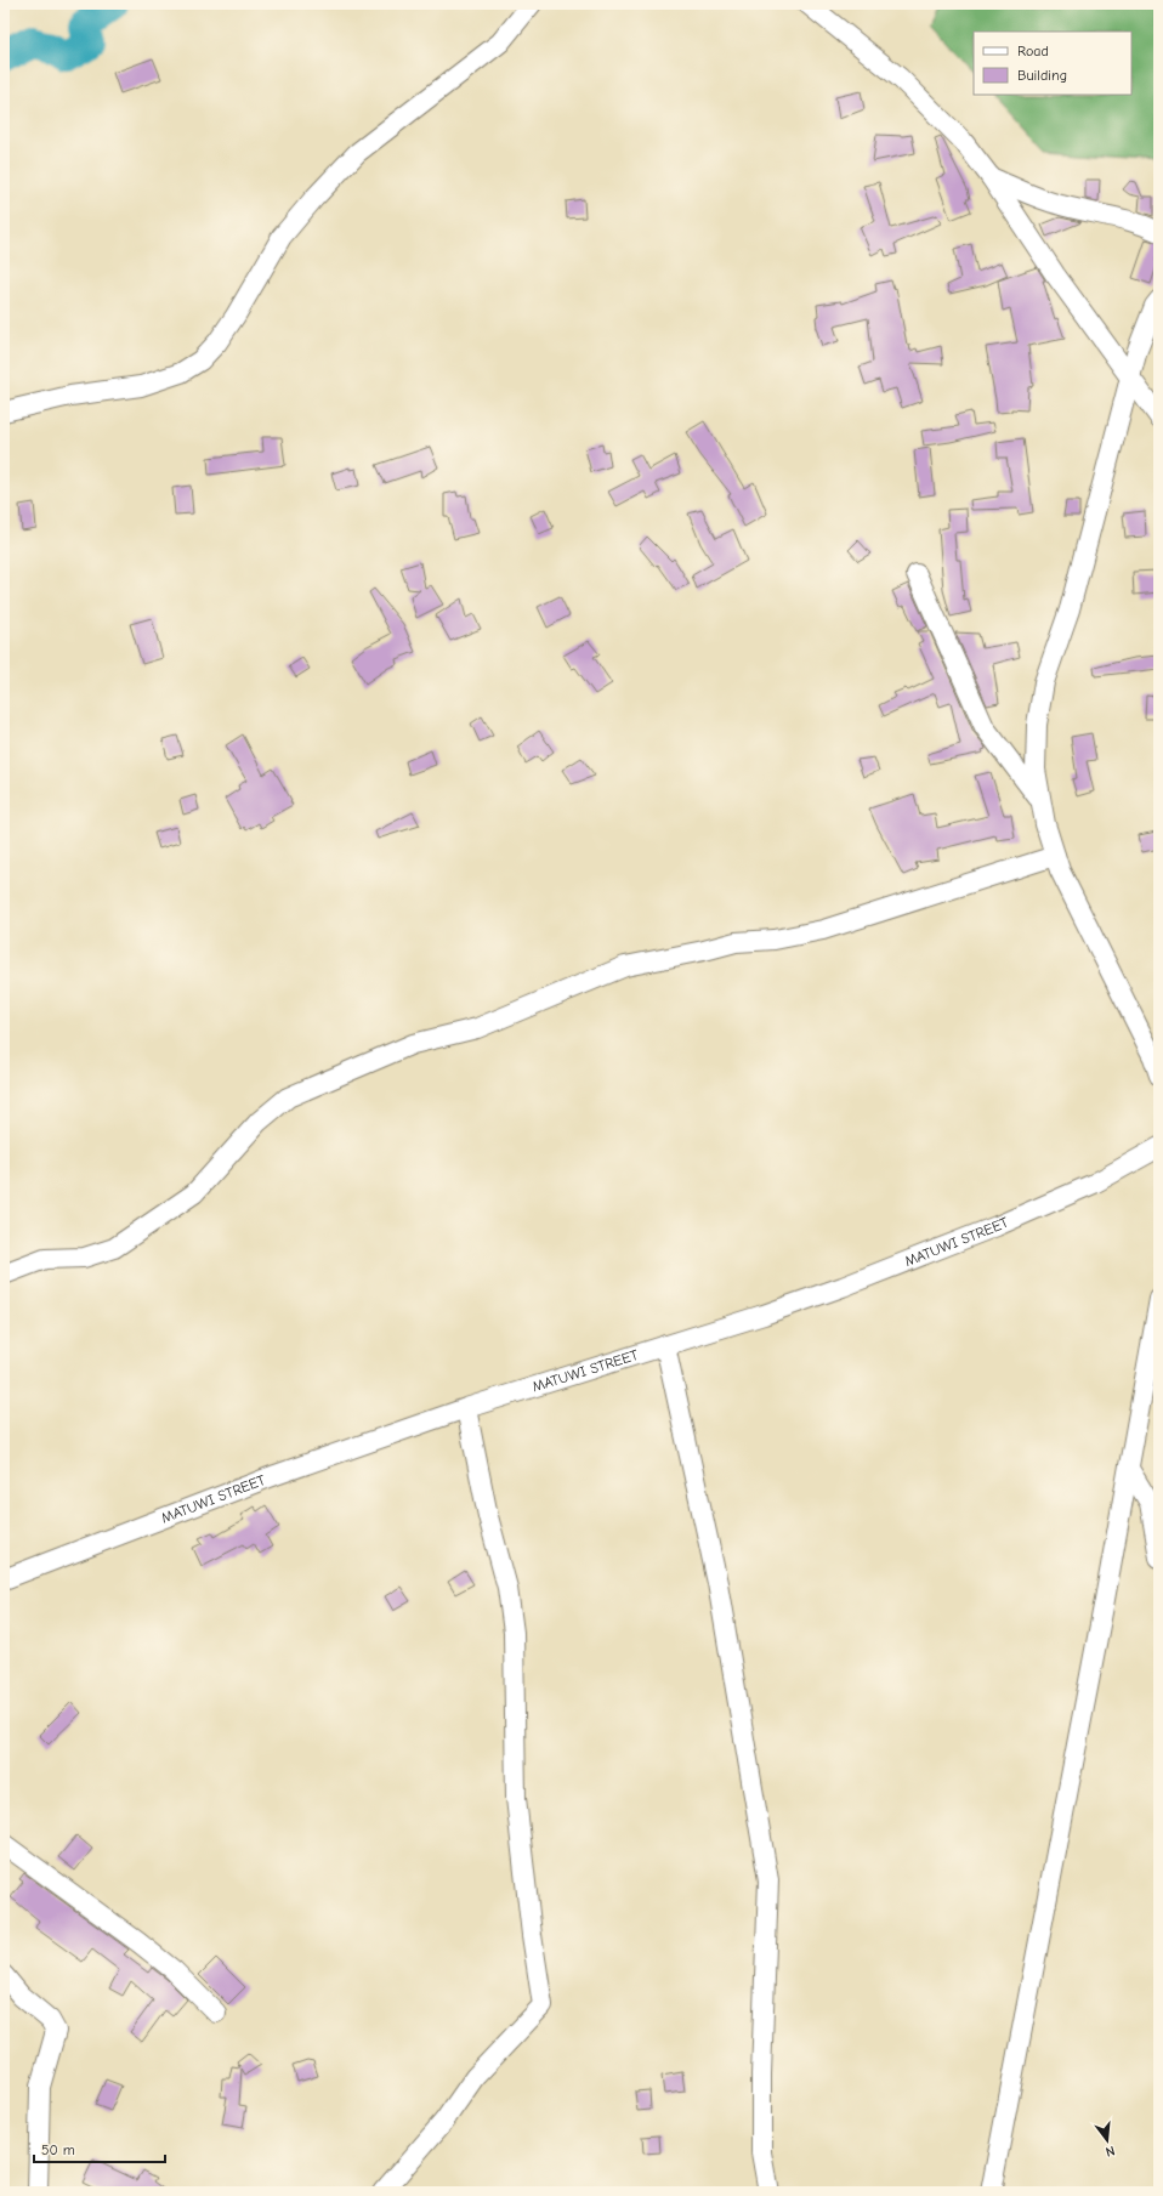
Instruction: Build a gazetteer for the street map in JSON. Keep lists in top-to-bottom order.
{
  "streets": {
    "street": ["MATUWI STREET"]
  },
  "legend": ["Road", "Building"],
  "scale_bar": "50 m",
  "north": "bottom"
}
